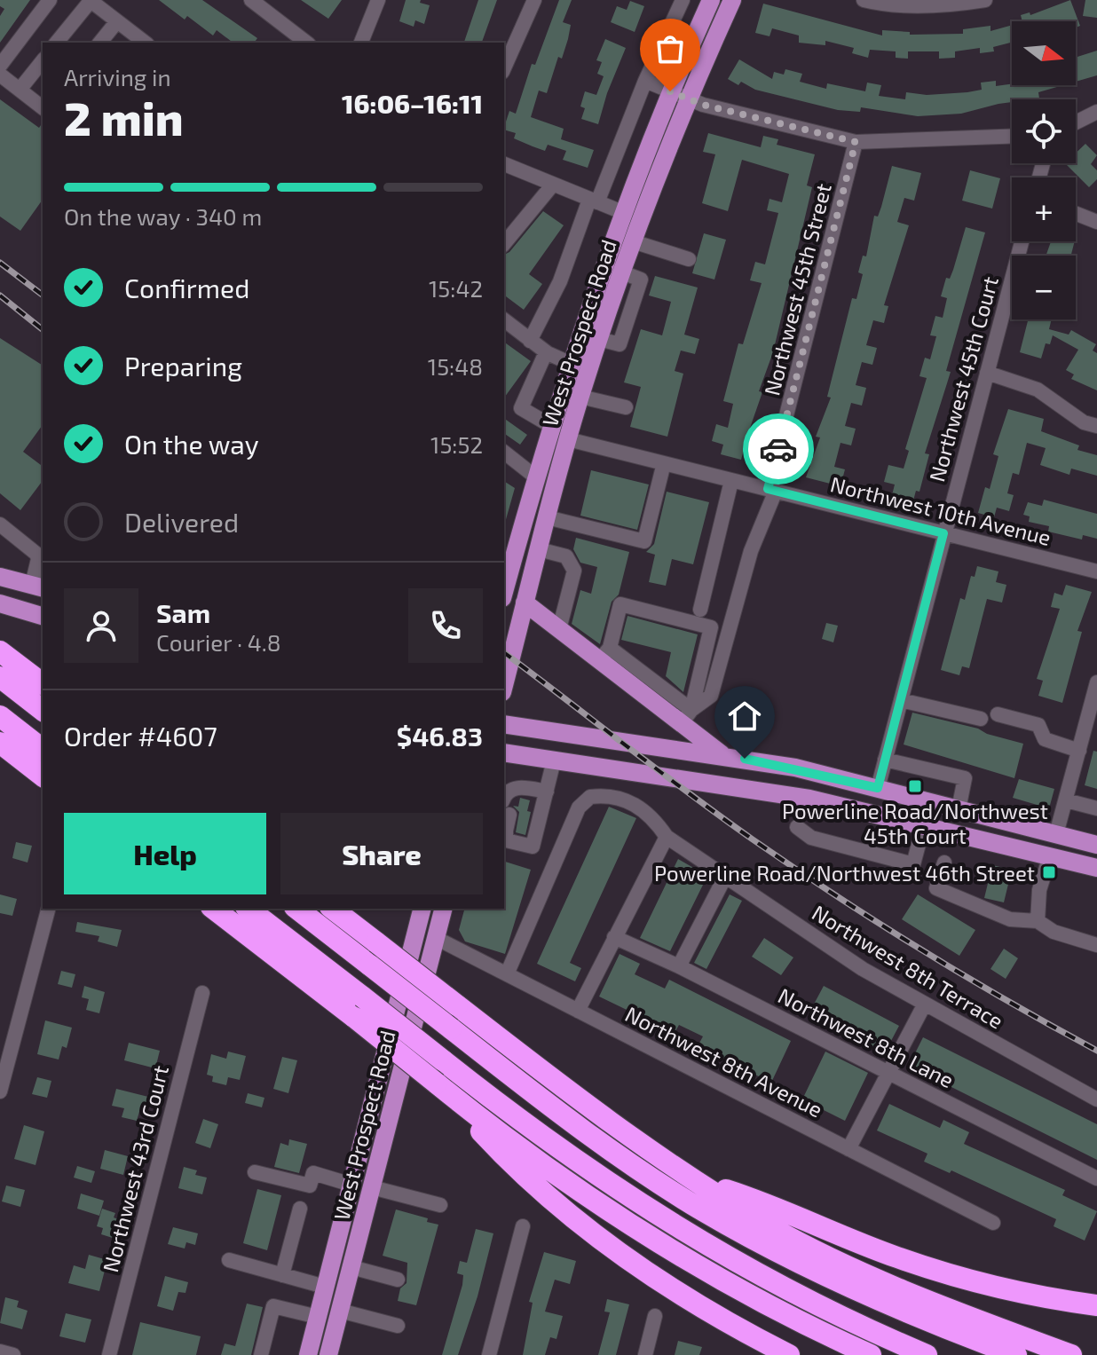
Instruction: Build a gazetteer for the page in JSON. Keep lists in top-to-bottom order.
{
  "streets": {
    "main road": ["West Prospect Road"],
    "street": [
      "Northwest 45th Street",
      "Northwest 45th Court",
      "Northwest 10th Avenue",
      "Northwest 8th Terrace",
      "Northwest 8th Lane",
      "Northwest 8th Avenue",
      "Northwest 43rd Court"
    ]
  },
  "crossings": [
    ["Northwest 45th Street", "Northwest 10th Avenue"],
    ["West Prospect Road", "Northwest 10th Avenue"],
    ["West Prospect Road", "Northwest 8th Avenue"],
    ["Northwest 45th Court", "Northwest 10th Avenue"],
    ["Northwest 8th Terrace", "Northwest 8th Avenue"]
  ],
  "places": {
    "transit": ["Powerline Road/Northwest 45th Court", "Powerline Road/Northwest 46th Street"]
  },
  "north": "right",
  "page": {
    "map_buttons": ["+", "−"],
    "heading": ["2 min", "Arriving in", "16:06–16:11"],
    "panel": [
      "Sam",
      "Courier · 4.8",
      "Order #4607",
      "$46.83"
    ],
    "bar": "On the way · 340 m",
    "list": [
      ["Confirmed", "15:42"],
      ["Preparing", "15:48"],
      ["On the way", "15:52"],
      "Delivered"
    ],
    "buttons": ["Help", "Share"]
  }
}
